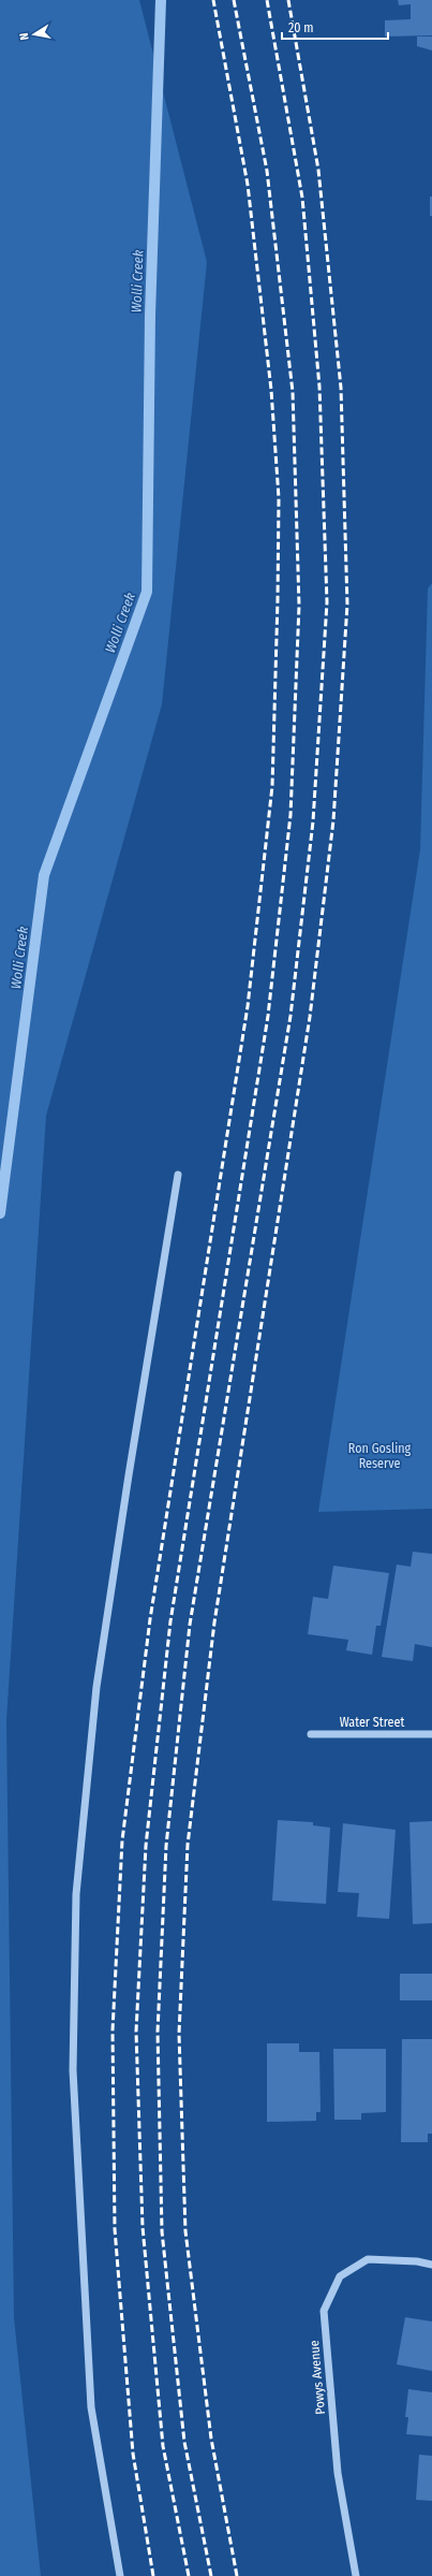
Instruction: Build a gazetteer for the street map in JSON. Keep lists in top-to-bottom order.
{
  "streets": {
    "street": ["Water Street", "Powys Avenue"]
  },
  "water": ["Wolli Creek"],
  "parks": ["Ron Gosling Reserve"],
  "scale_bar": "20 m",
  "north": "left"
}
